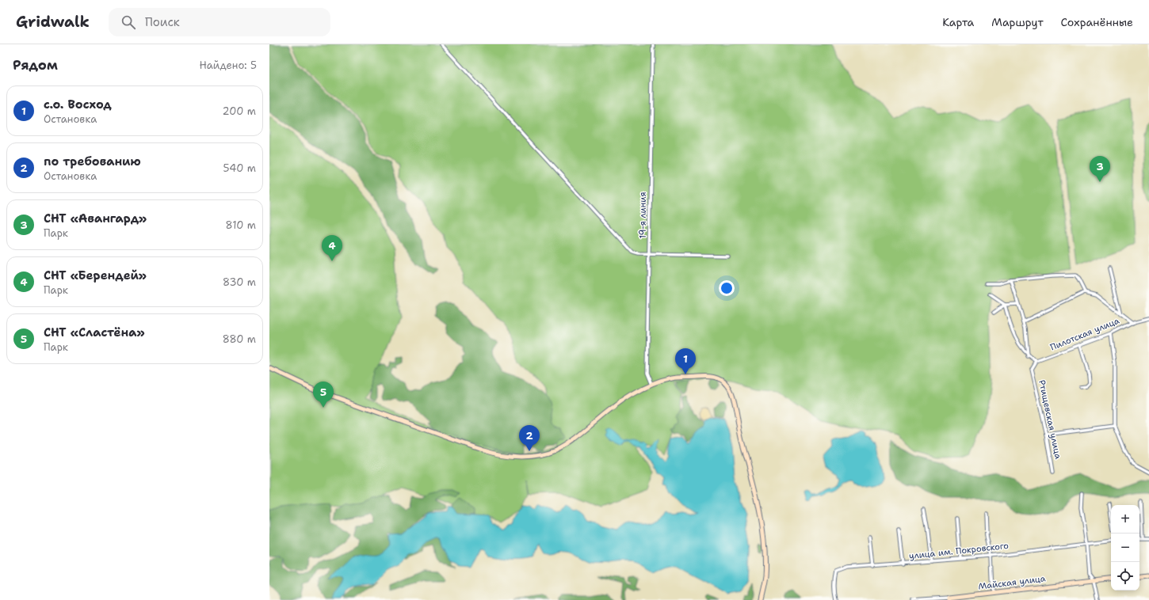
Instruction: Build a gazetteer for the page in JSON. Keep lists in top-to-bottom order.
{
  "streets": {
    "street": [
      "19-я линия",
      "Пилотская улица",
      "Ртищевская улица",
      "улица им. Покровского",
      "Майская улица"
    ]
  },
  "crossings": [
    ["Пилотская улица", "Ртищевская улица"]
  ],
  "page": {
    "header": "Gridwalk",
    "search": "Поиск",
    "nav": ["Карта", "Маршрут", "Сохранённые"],
    "heading": ["Рядом", "Найдено: 5"],
    "list": [
      {
        "mark": "1",
        "name": "с.о. Восход",
        "note": "Остановка",
        "value": "200 m"
      },
      {
        "mark": "2",
        "name": "по требованию",
        "note": "Остановка",
        "value": "540 m"
      },
      {
        "mark": "3",
        "name": "СНТ «Авангард»",
        "note": "Парк",
        "value": "810 m"
      },
      {
        "mark": "4",
        "name": "СНТ «Берендей»",
        "note": "Парк",
        "value": "830 m"
      },
      {
        "mark": "5",
        "name": "СНТ «Сластёна»",
        "note": "Парк",
        "value": "880 m"
      }
    ],
    "pins": [
      "3",
      "4",
      "1",
      "5",
      "2"
    ],
    "map_buttons": ["+", "−"]
  }
}
